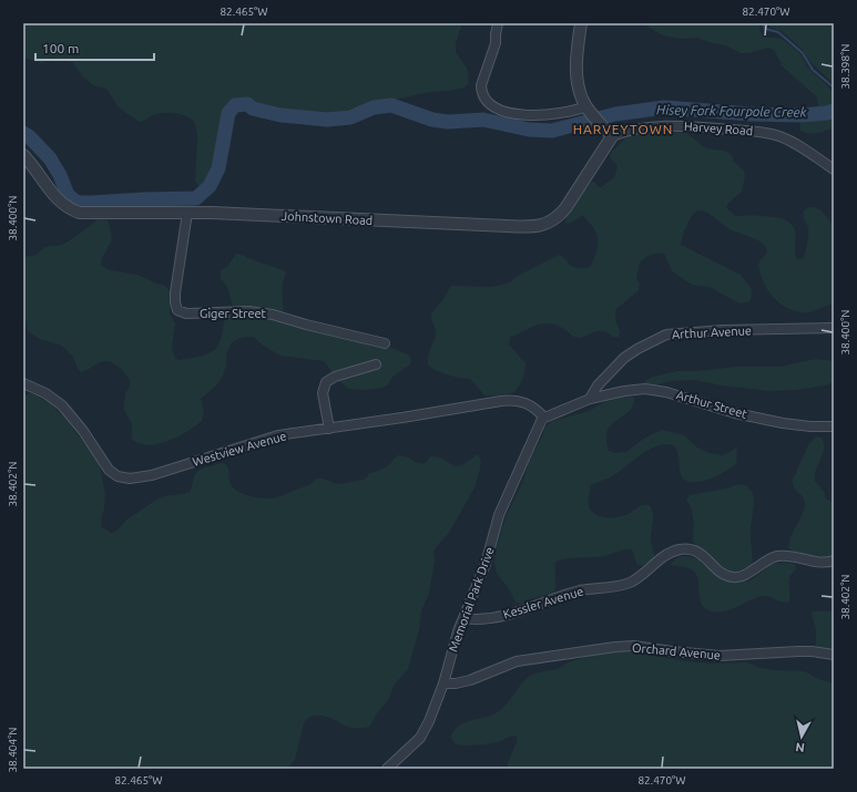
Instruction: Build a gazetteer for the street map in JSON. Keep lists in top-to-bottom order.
{
  "streets": {
    "street": [
      "Harvey Road",
      "Johnstown Road",
      "Giger Street",
      "Arthur Avenue",
      "Arthur Street",
      "Westview Avenue",
      "Memorial Park Drive",
      "Kessler Avenue",
      "Orchard Avenue"
    ]
  },
  "crossings": [
    ["Harvey Road", "Johnstown Road"],
    ["Johnstown Road", "Giger Street"],
    ["Arthur Avenue", "Arthur Street"],
    ["Westview Avenue", "Memorial Park Drive"],
    ["Memorial Park Drive", "Kessler Avenue"],
    ["Memorial Park Drive", "Orchard Avenue"]
  ],
  "districts": ["HARVEYTOWN"],
  "water": ["Hisey Fork Fourpole Creek"],
  "scale_bar": "100 m",
  "north": "bottom",
  "coordinates": [
    "82.465°W",
    "82.470°W",
    "38.398°N",
    "38.400°N",
    "38.402°N",
    "38.404°N"
  ]
}
